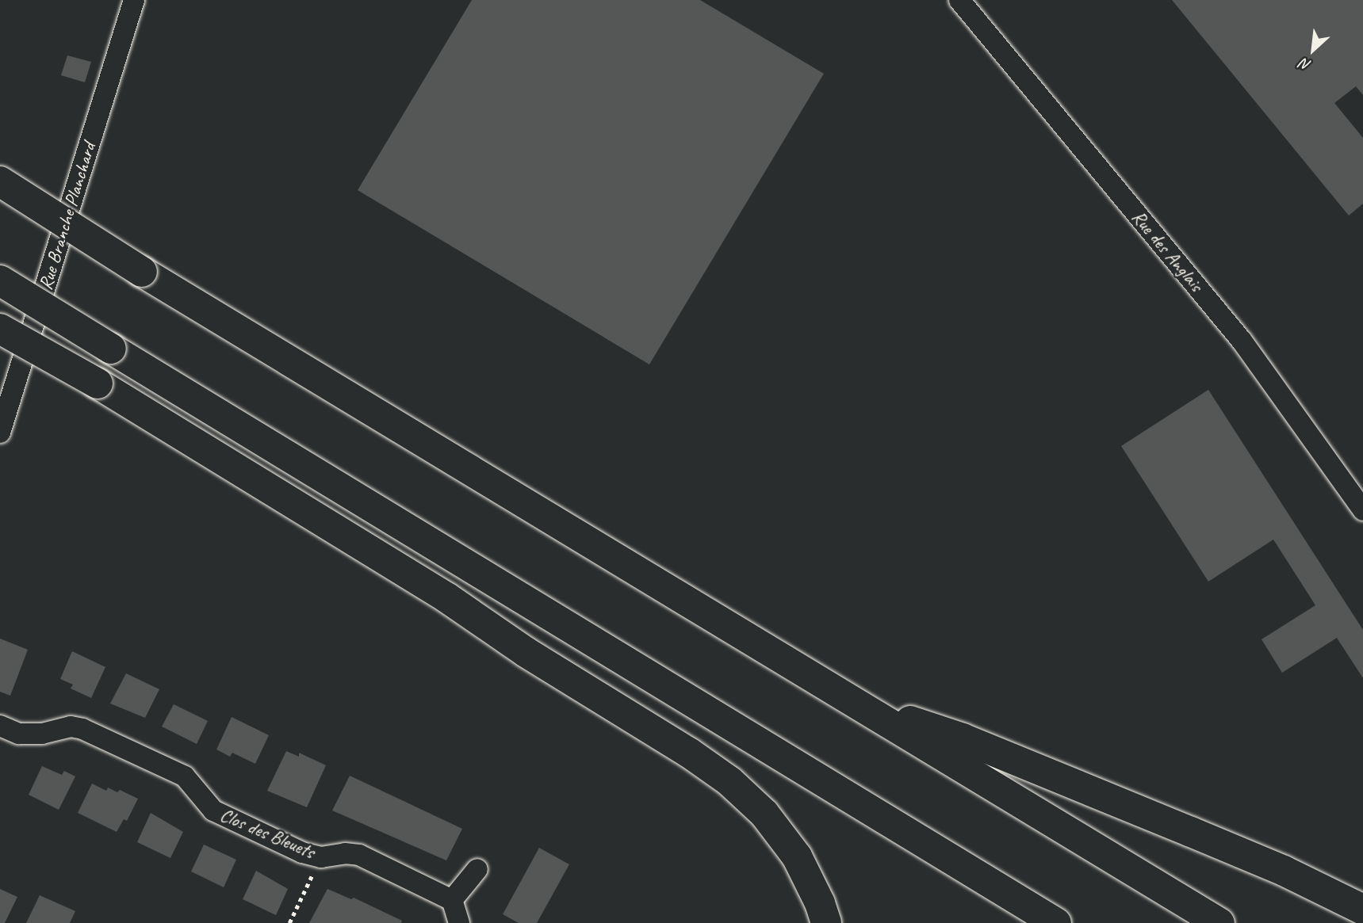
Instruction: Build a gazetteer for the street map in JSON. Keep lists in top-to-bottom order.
{
  "streets": {
    "street": ["Rue Branche Planchard", "Rue des Anglais", "Clos des Bleuets"]
  },
  "north": "bottom left"
}
